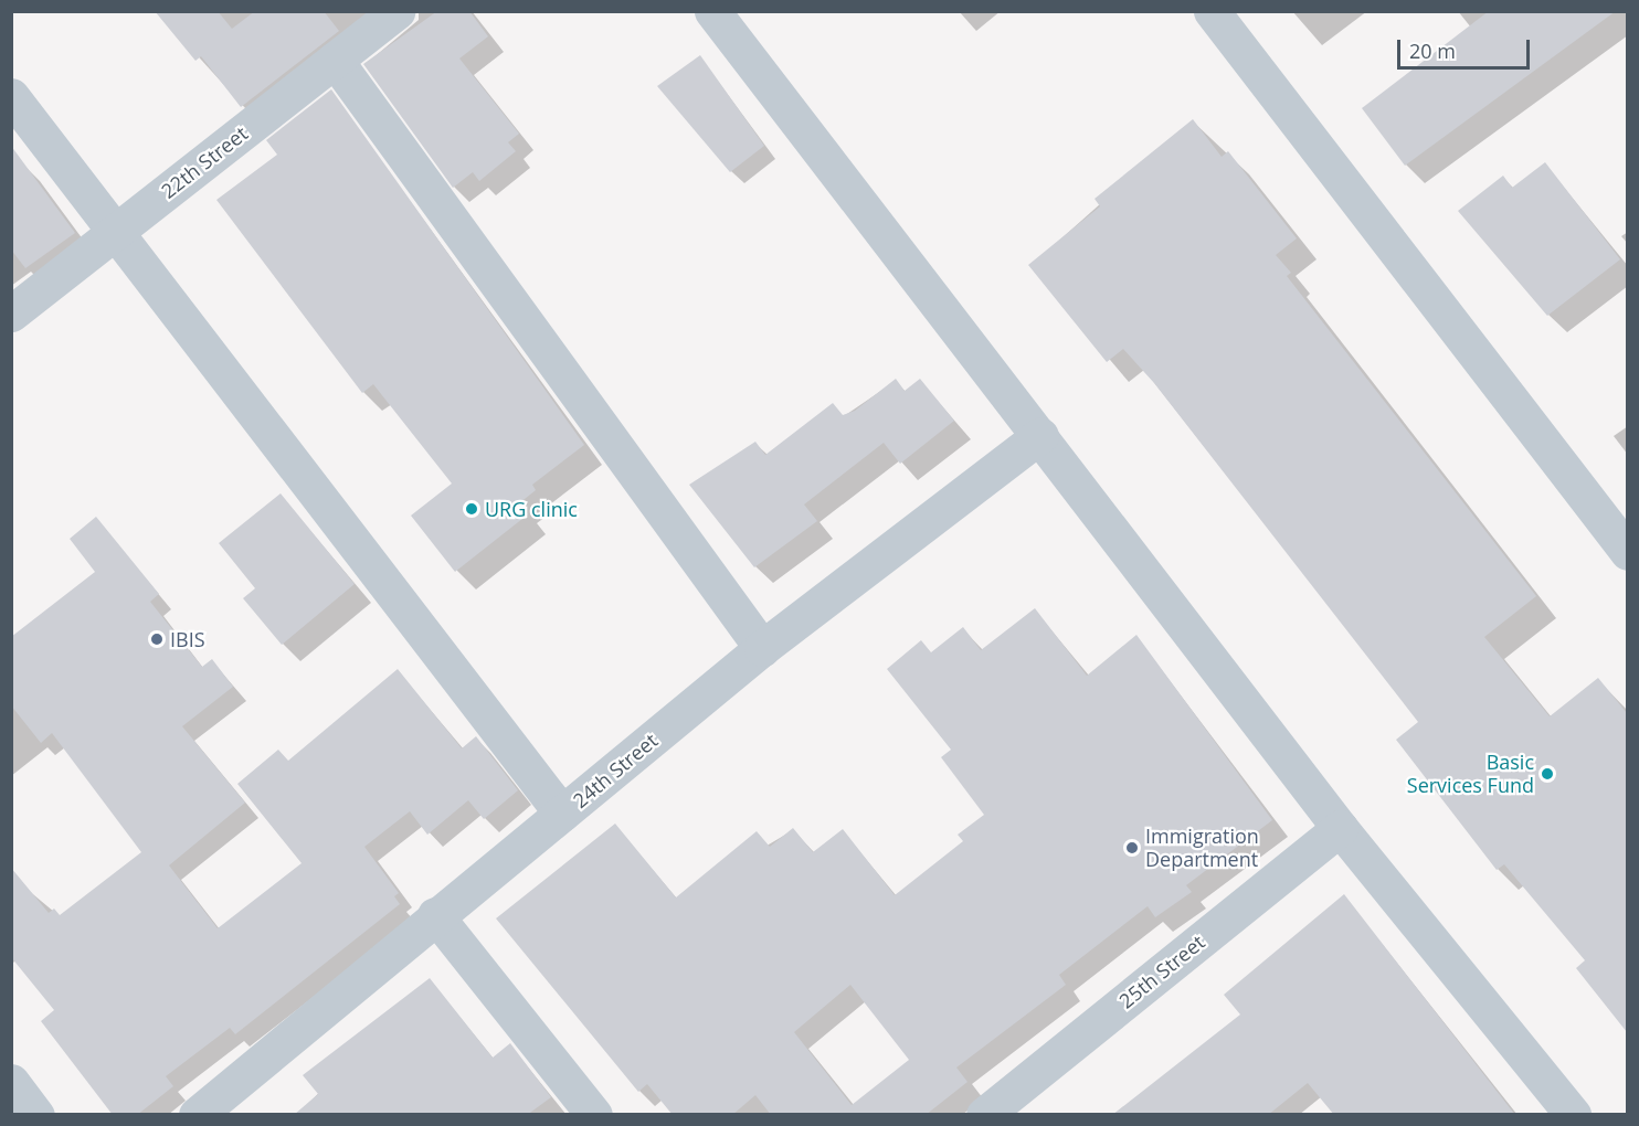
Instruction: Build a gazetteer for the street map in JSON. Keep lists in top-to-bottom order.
{
  "streets": {
    "street": ["22th Street", "24th Street", "25th Street"]
  },
  "places": [
    "URG clinic",
    "IBIS",
    "Basic Services Fund",
    "Immigration Department"
  ],
  "scale_bar": "20 m"
}
